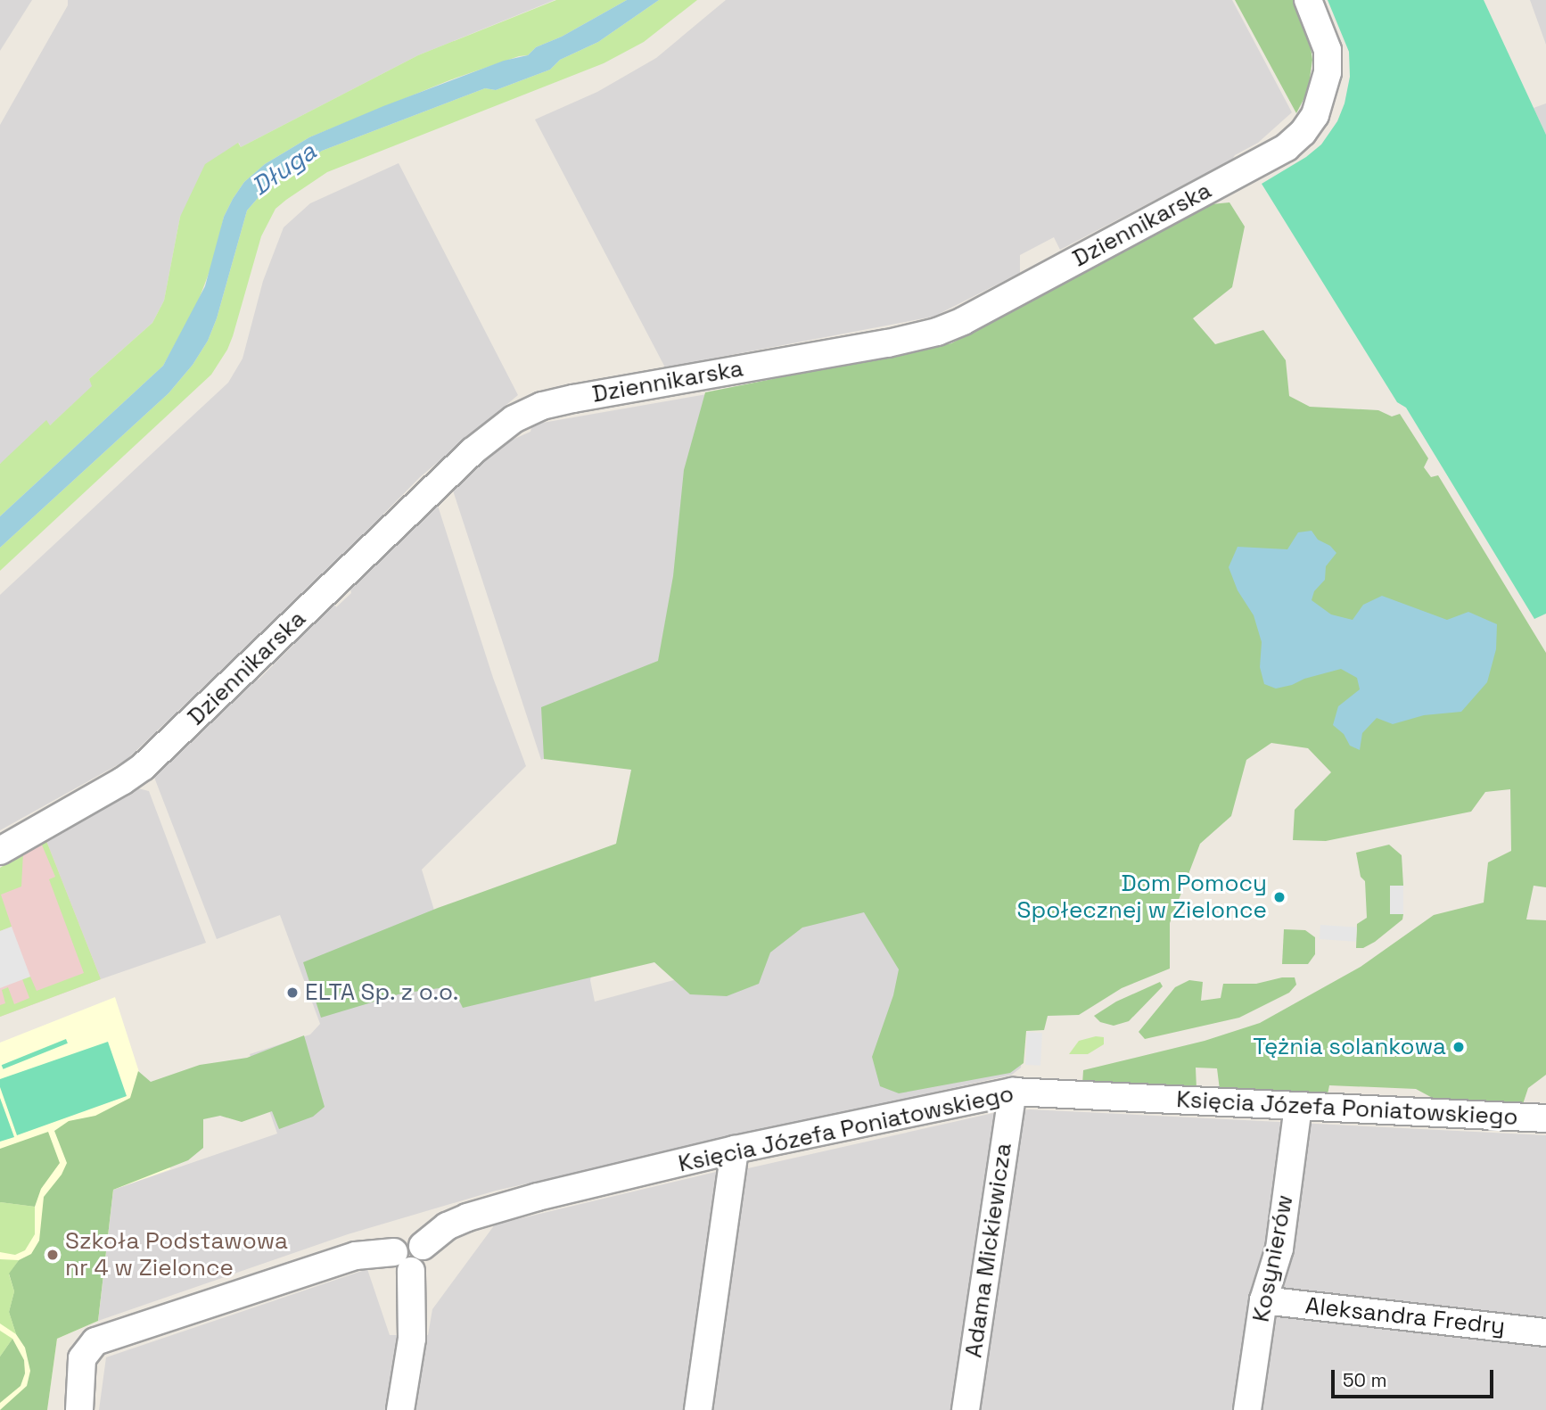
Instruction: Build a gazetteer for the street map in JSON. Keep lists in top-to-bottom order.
{
  "streets": {
    "street": [
      "Dziennikarska",
      "Księcia Józefa Poniatowskiego",
      "Adama Mickiewicza",
      "Kosynierów",
      "Aleksandra Fredry"
    ]
  },
  "crossings": [
    ["Księcia Józefa Poniatowskiego", "Adama Mickiewicza"],
    ["Księcia Józefa Poniatowskiego", "Kosynierów"],
    ["Kosynierów", "Aleksandra Fredry"]
  ],
  "water": ["Długa"],
  "places": [
    "Dom Pomocy Społecznej w Zielonce",
    "ELTA Sp. z o.o.",
    "Tężnia solankowa",
    "Szkoła Podstawowa nr 4 w Zielonce"
  ],
  "scale_bar": "50 m"
}
